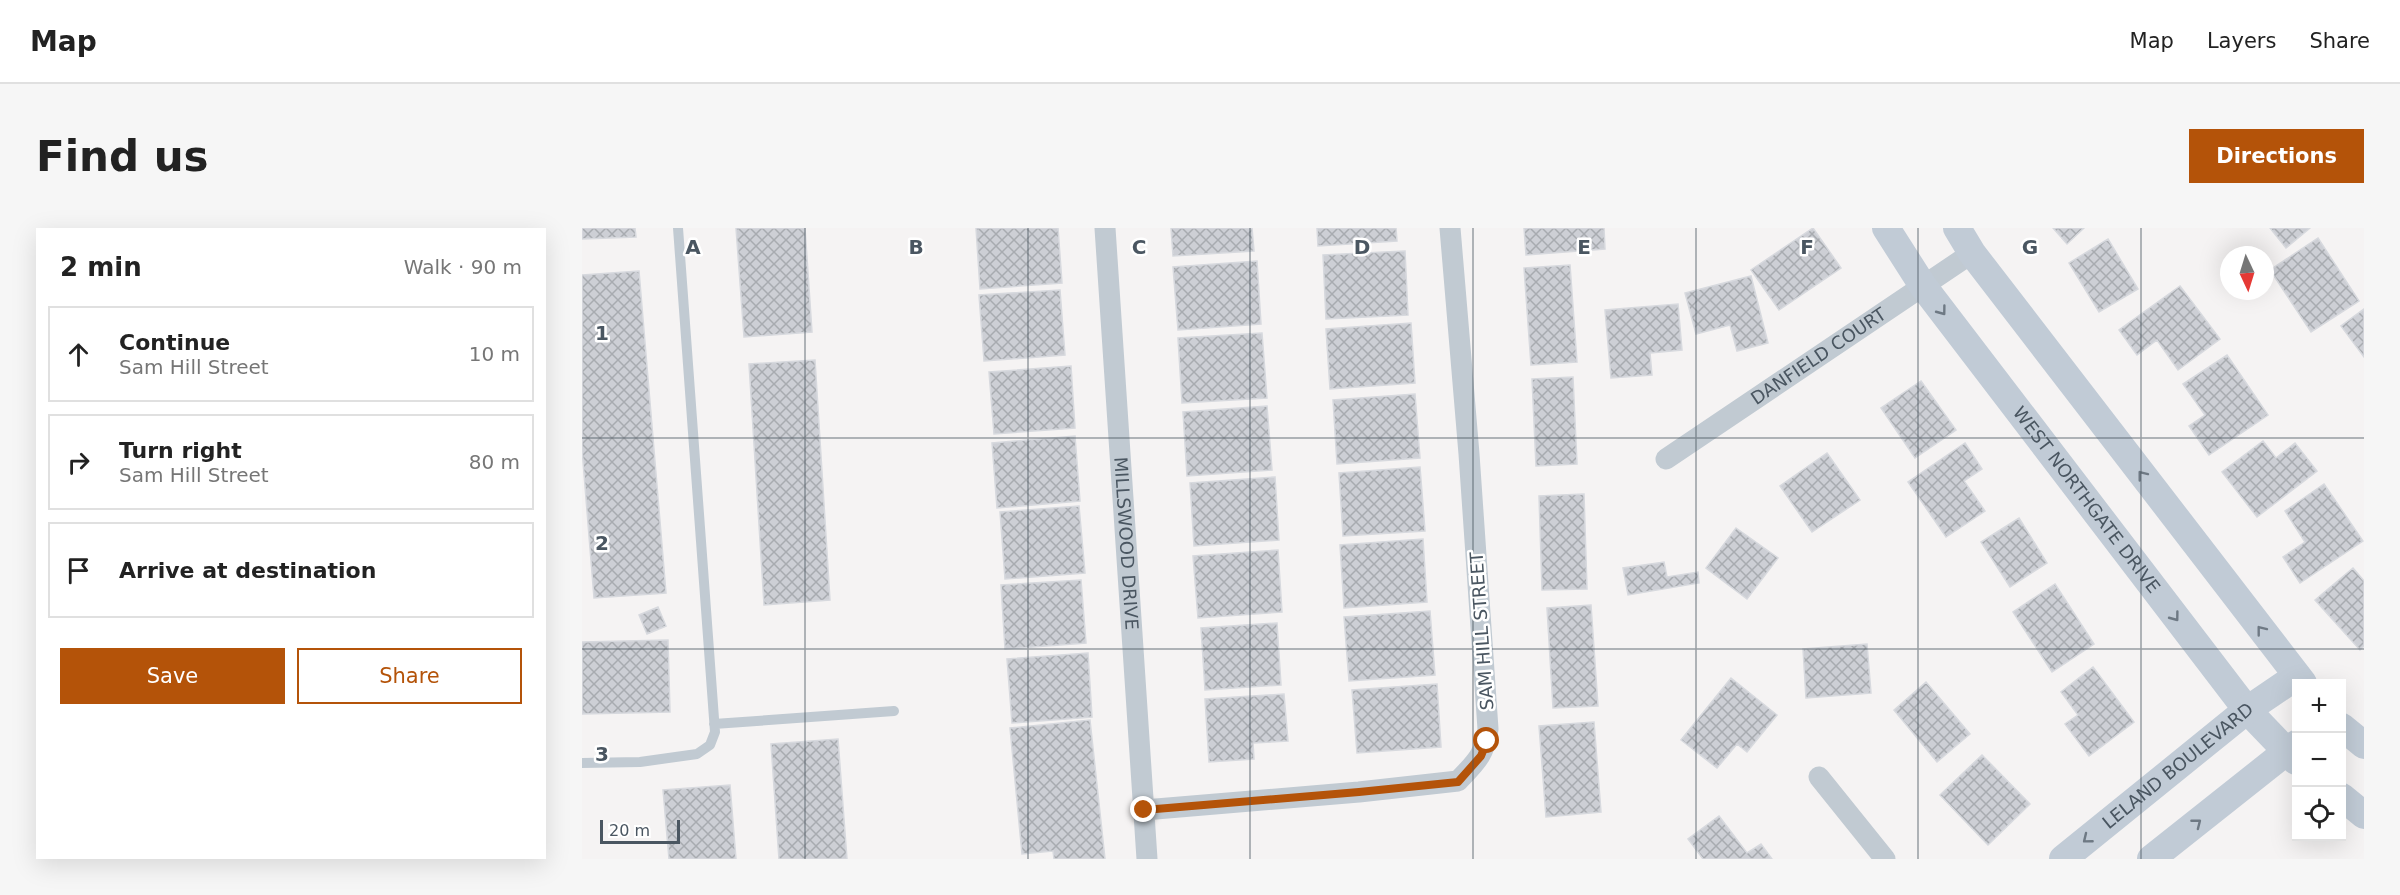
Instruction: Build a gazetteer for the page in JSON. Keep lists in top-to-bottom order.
{
  "streets": {
    "main road": ["WEST NORTHGATE DRIVE", "LELAND BOULEVARD"],
    "street": ["DANFIELD COURT", "MILLSWOOD DRIVE", "SAM HILL STREET"]
  },
  "crossings": [
    ["DANFIELD COURT", "WEST NORTHGATE DRIVE"],
    ["WEST NORTHGATE DRIVE", "LELAND BOULEVARD"],
    ["MILLSWOOD DRIVE", "SAM HILL STREET"]
  ],
  "scale_bar": "20 m",
  "north": "bottom",
  "page": {
    "header": "Map",
    "nav": ["Map", "Layers", "Share"],
    "buttons": [
      "Directions",
      ["Save", "Share"]
    ],
    "title": "Find us",
    "heading": ["2 min", "Walk · 90 m"],
    "list": [
      ["Continue", "Sam Hill Street", "10 m"],
      ["Turn right", "Sam Hill Street", "80 m"],
      "Arrive at destination"
    ],
    "map_buttons": ["+", "−"],
    "scale": "20 m"
  },
  "grid": {
    "columns": [
      "A",
      "B",
      "C",
      "D",
      "E",
      "F",
      "G"
    ],
    "rows": ["1", "2", "3"]
  }
}
